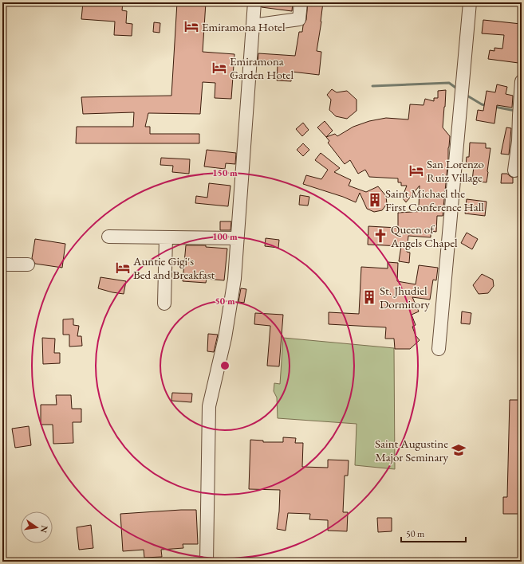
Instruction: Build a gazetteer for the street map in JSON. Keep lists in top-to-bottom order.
{
  "places": {
    "hotel": [
      "Emiramona Hotel",
      "Emiramona Garden Hotel",
      "San Lorenzo Ruiz Village",
      "Auntie Gigi's Bed and Breakfast"
    ],
    "building": ["Saint Michael the First Conference Hall", "St. Jhudiel Dormitory"],
    "church": ["Queen of Angels Chapel"],
    "school or university": ["Saint Augustine Major Seminary"]
  },
  "scale_bar": "50 m",
  "north": "right",
  "rings": ["150 m", "100 m", "50 m"]
}
